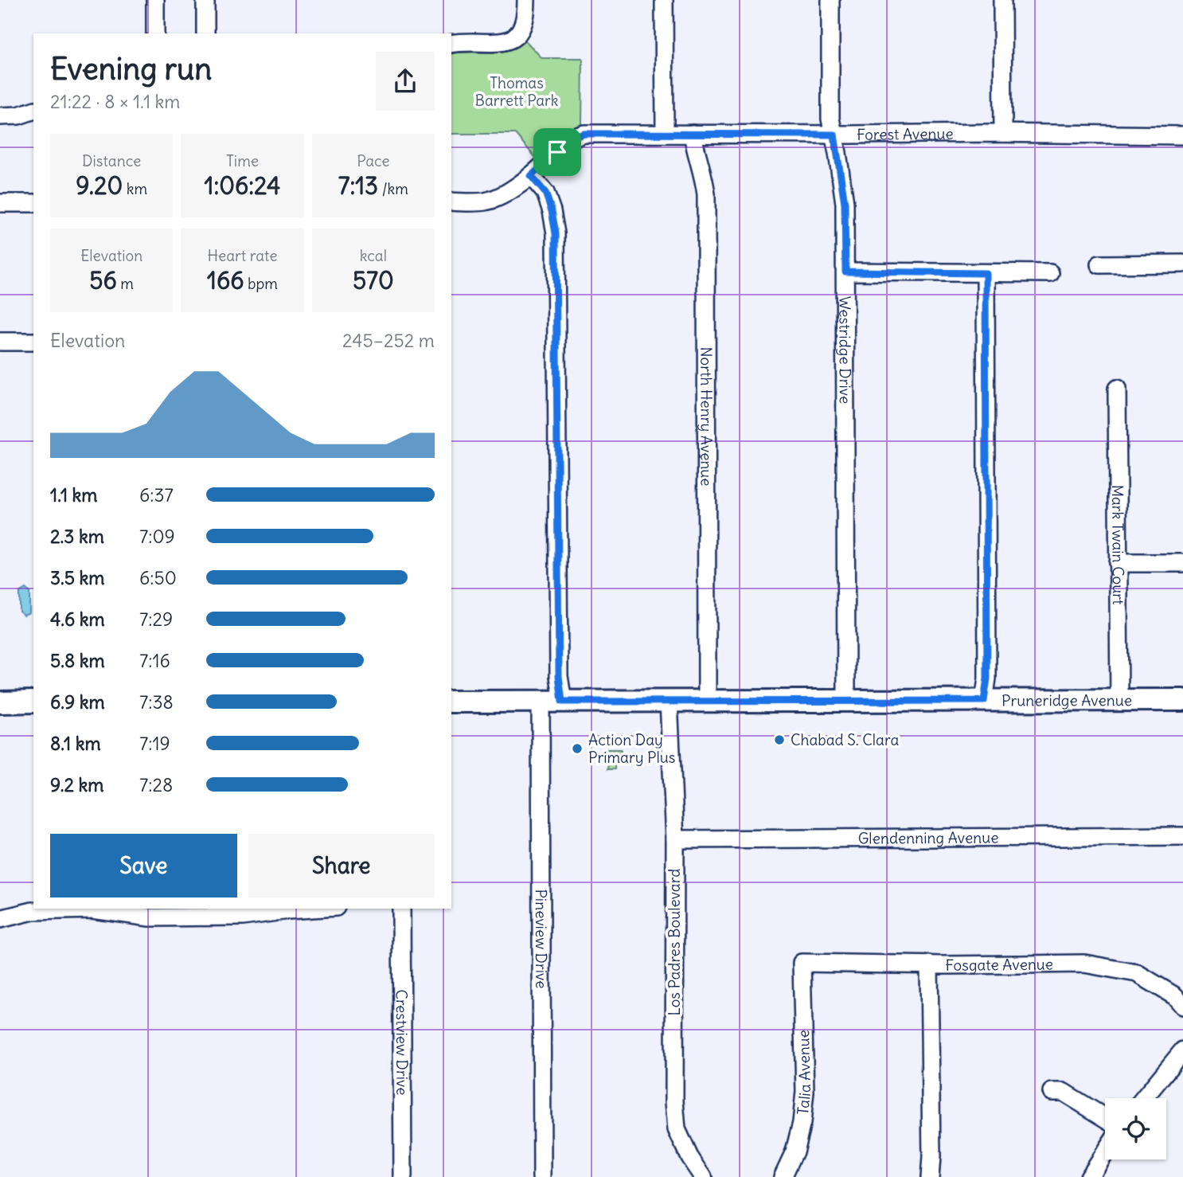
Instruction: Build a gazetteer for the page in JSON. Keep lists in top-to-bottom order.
{
  "streets": {
    "main road": ["Pruneridge Avenue"],
    "street": [
      "Forest Avenue",
      "Westridge Drive",
      "North Henry Avenue",
      "Mark Twain Court",
      "Glendenning Avenue",
      "Pineview Drive",
      "Los Padres Boulevard",
      "Fosgate Avenue",
      "Crestview Drive",
      "Talia Avenue"
    ]
  },
  "crossings": [
    ["Forest Avenue", "Westridge Drive"],
    ["Forest Avenue", "North Henry Avenue"],
    ["Westridge Drive", "Pruneridge Avenue"],
    ["North Henry Avenue", "Pruneridge Avenue"],
    ["Mark Twain Court", "Pruneridge Avenue"],
    ["Pruneridge Avenue", "Pineview Drive"],
    ["Pruneridge Avenue", "Los Padres Boulevard"],
    ["Glendenning Avenue", "Los Padres Boulevard"],
    ["Fosgate Avenue", "Talia Avenue"]
  ],
  "parks": ["Thomas Barrett Park"],
  "places": ["Chabad S. Clara", "Action Day Primary Plus"],
  "page": {
    "heading": ["Evening run", "21:22 · 8 × 1.1 km"],
    "stats": [
      ["Distance", "9.20 km"],
      ["Time", "1:06:24"],
      ["Pace", "7:13 /km"],
      ["Elevation", "56 m"],
      ["Heart rate", "166 bpm"],
      ["kcal", "570"]
    ],
    "chart": ["Elevation", "245–252 m"],
    "list": [
      {
        "name": "1.1 km",
        "note": "6:37"
      },
      {
        "name": "2.3 km",
        "note": "7:09"
      },
      {
        "name": "3.5 km",
        "note": "6:50"
      },
      {
        "name": "4.6 km",
        "note": "7:29"
      },
      {
        "name": "5.8 km",
        "note": "7:16"
      },
      {
        "name": "6.9 km",
        "note": "7:38"
      },
      {
        "name": "8.1 km",
        "note": "7:19"
      },
      {
        "name": "9.2 km",
        "note": "7:28"
      }
    ],
    "buttons": ["Save", "Share"]
  }
}
